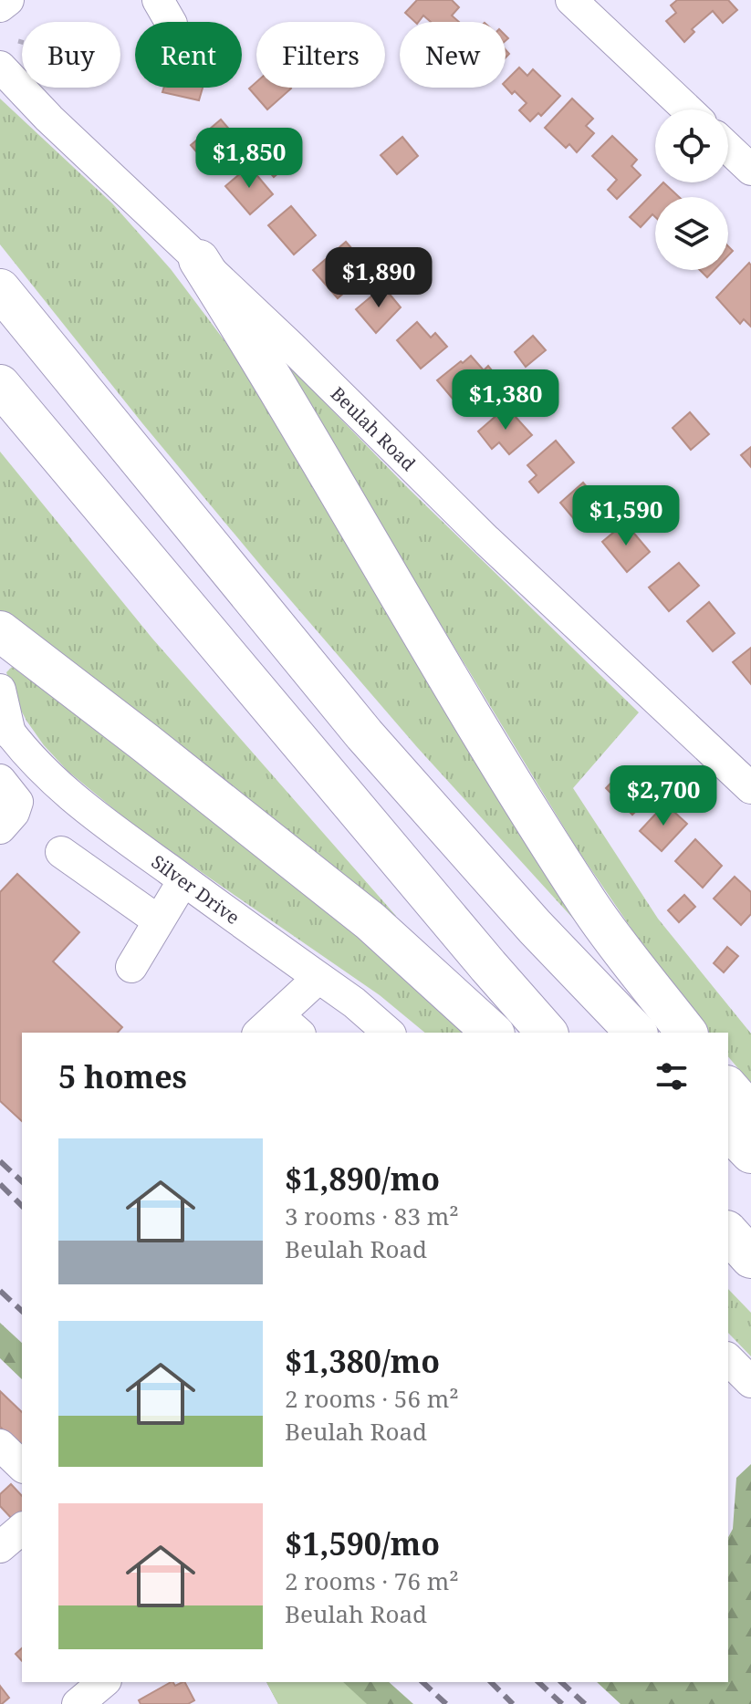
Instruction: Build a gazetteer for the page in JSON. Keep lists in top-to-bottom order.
{
  "streets": {
    "street": ["Beulah Road", "Silver Drive"]
  },
  "page": {
    "chip": [
      "Buy",
      "Rent",
      "Filters",
      "New"
    ],
    "price": [
      "$1,850",
      "$1,890",
      "$1,380",
      "$1,590",
      "$2,700"
    ],
    "heading": "5 homes",
    "list": [
      {
        "name": "$1,890/mo",
        "note": "3 rooms · 83 m² · Beulah Road"
      },
      {
        "name": "$1,380/mo",
        "note": "2 rooms · 56 m² · Beulah Road"
      },
      {
        "name": "$1,590/mo",
        "note": "2 rooms · 76 m² · Beulah Road"
      }
    ]
  }
}
